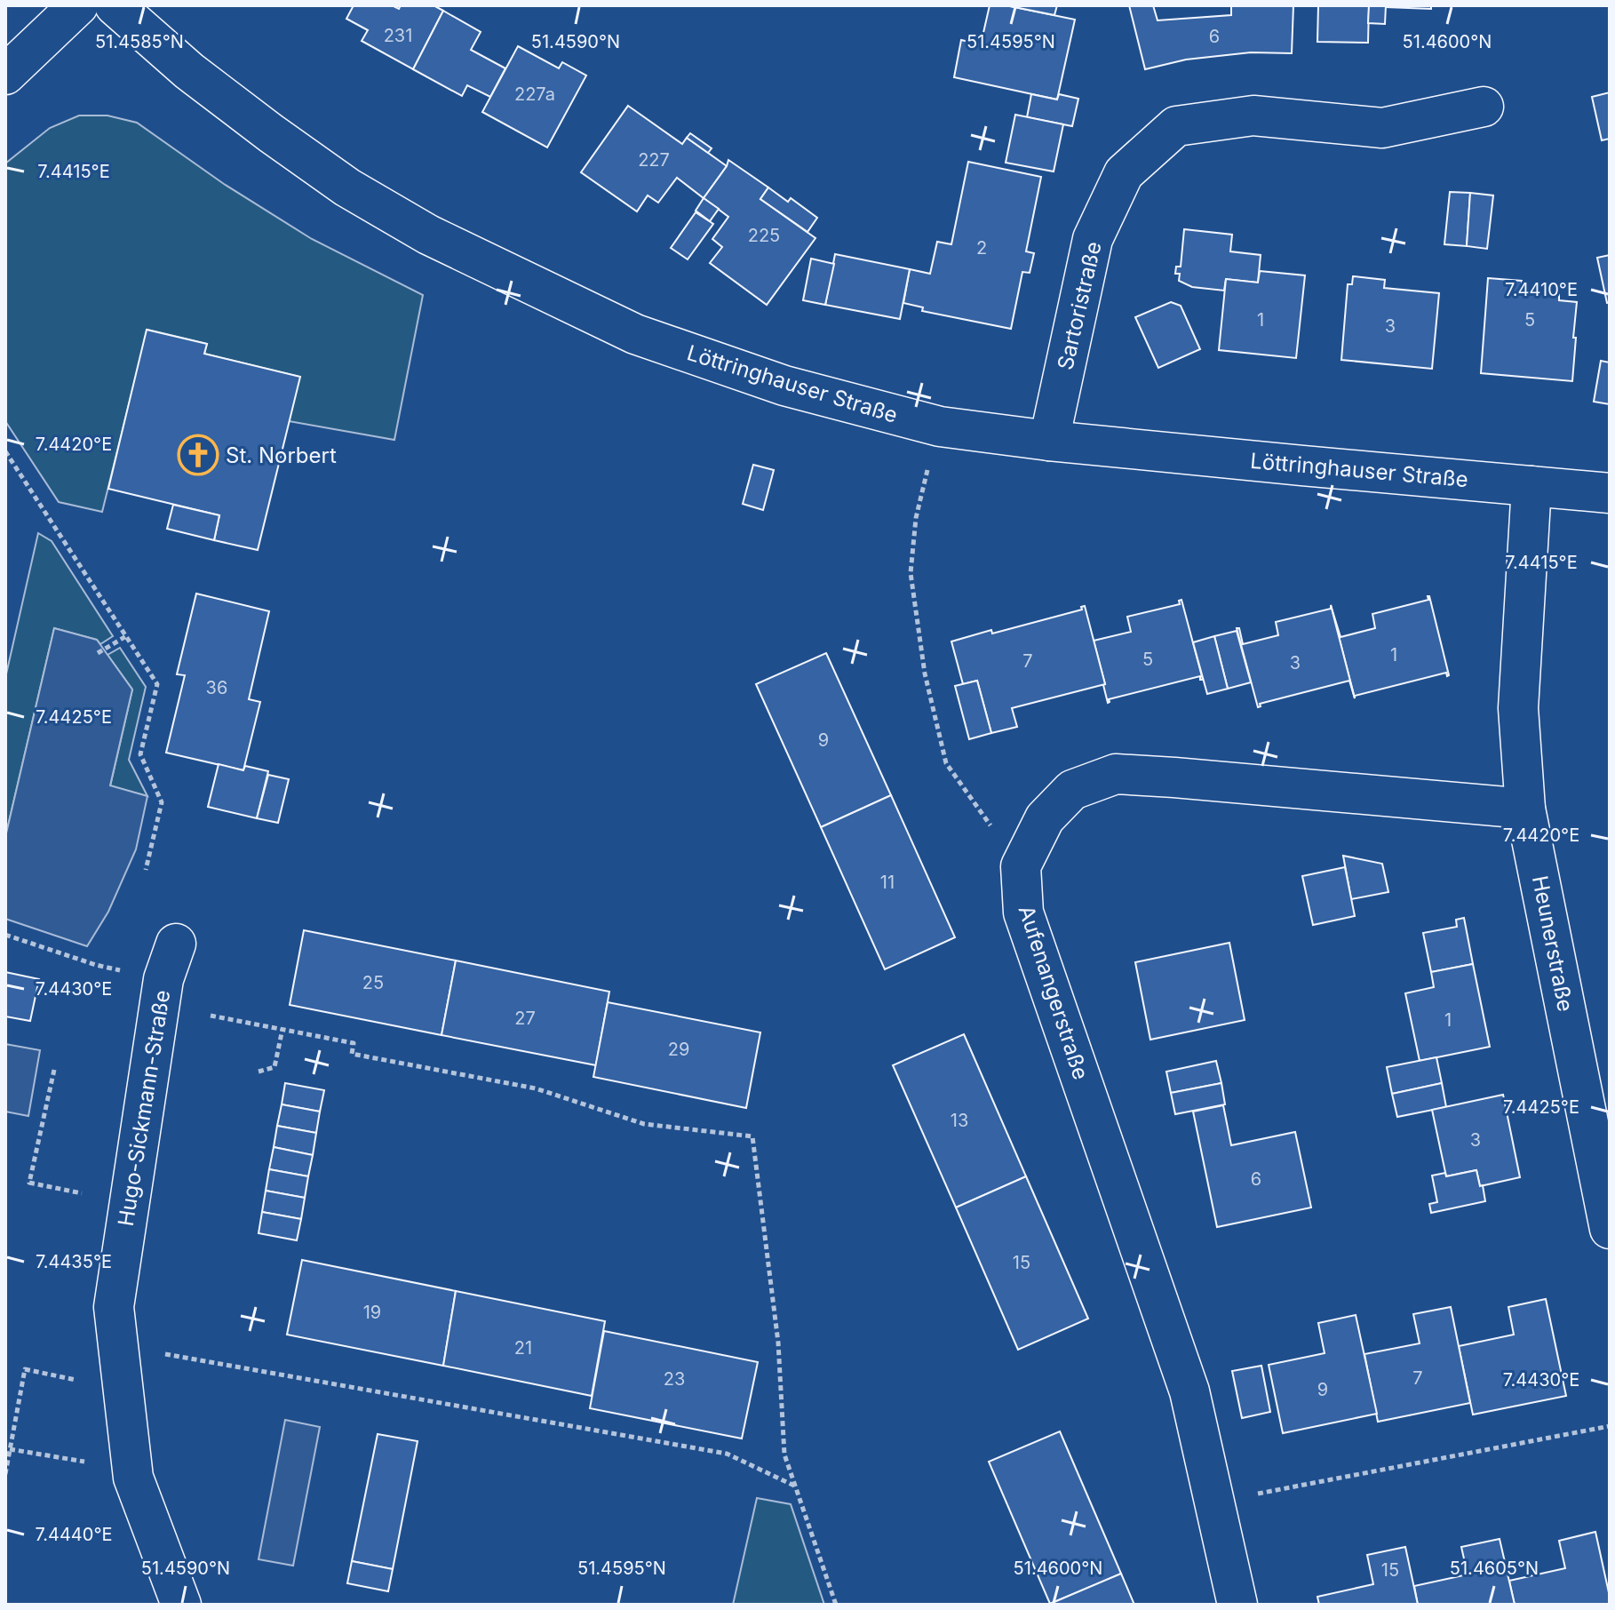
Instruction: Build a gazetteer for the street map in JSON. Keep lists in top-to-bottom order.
{
  "streets": {
    "street": [
      "Sartoristraße",
      "Löttringhauser Straße",
      "Heunerstraße",
      "Aufenangerstraße",
      "Hugo-Sickmann-Straße"
    ]
  },
  "crossings": [
    ["Sartoristraße", "Löttringhauser Straße"],
    ["Löttringhauser Straße", "Heunerstraße"],
    ["Heunerstraße", "Aufenangerstraße"]
  ],
  "places": {
    "church": ["St. Norbert"]
  },
  "house_numbers": [
    "231",
    "6",
    "227a",
    "227",
    "225",
    "2",
    "1",
    "5",
    "3",
    "1",
    "5",
    "7",
    "3",
    "36",
    "9",
    "11",
    "25",
    "27",
    "1",
    "29",
    "13",
    "3",
    "6",
    "15",
    "19",
    "21",
    "7",
    "23",
    "9",
    "15"
  ],
  "coordinates": [
    "51.4585°N",
    "51.4590°N",
    "51.4595°N",
    "51.4600°N",
    "7.4415°E",
    "7.4410°E",
    "7.4420°E",
    "7.4425°E",
    "7.4430°E",
    "7.4435°E",
    "7.4440°E",
    "51.4605°N"
  ]
}
